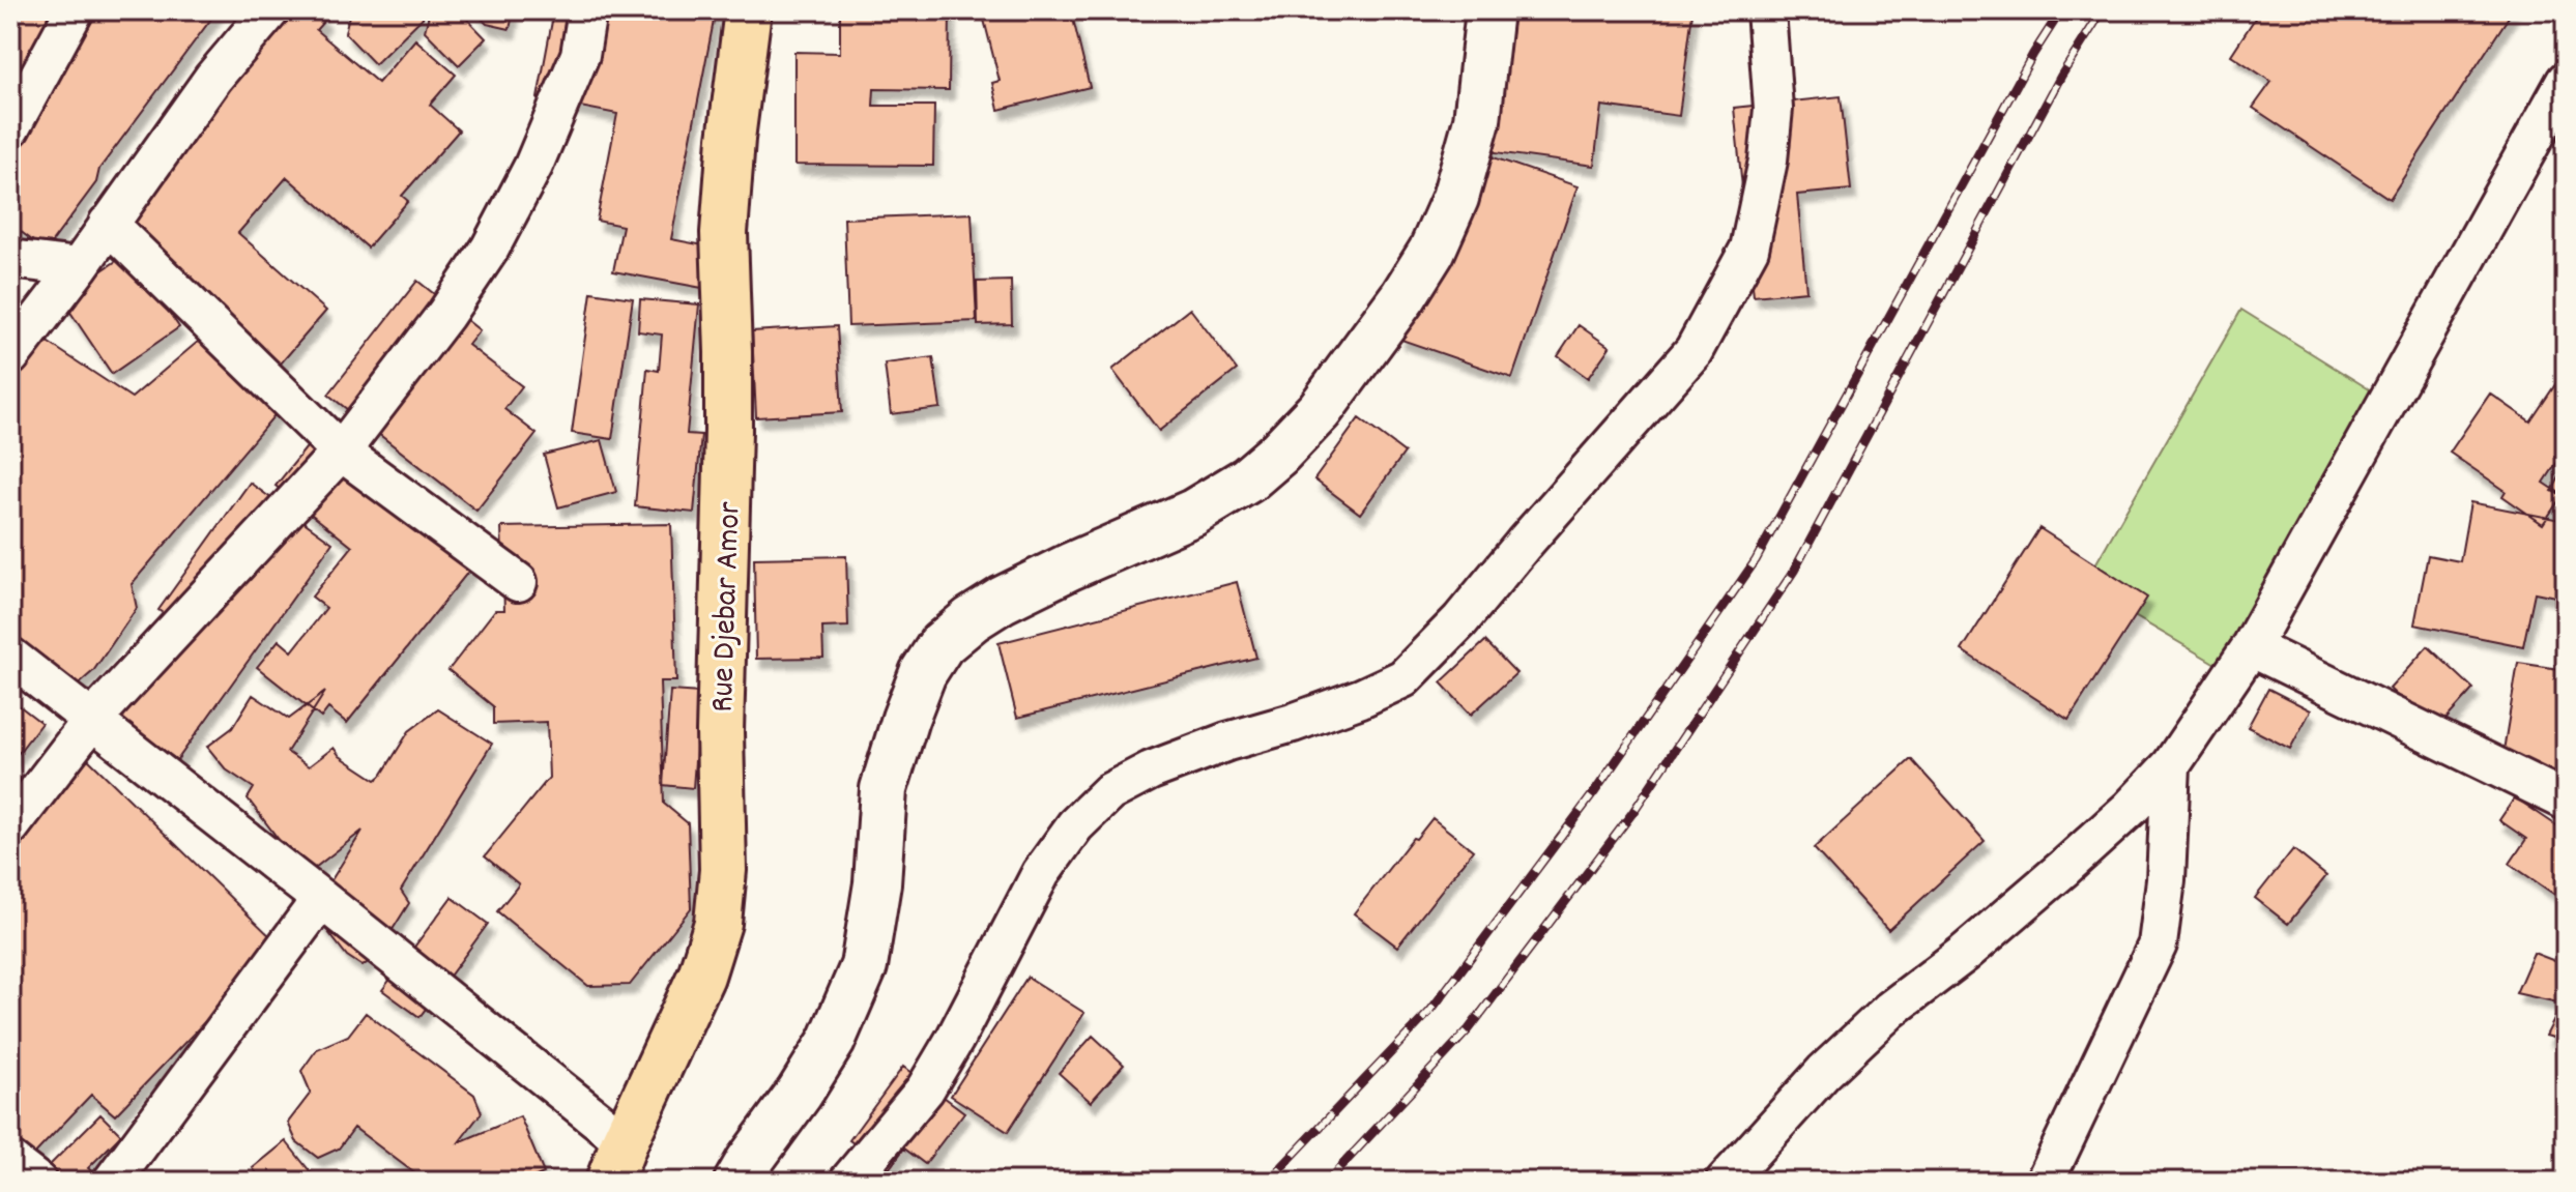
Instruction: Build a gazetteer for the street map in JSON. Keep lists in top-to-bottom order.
{
  "streets": {
    "main road": ["Rue Djebar Amor"]
  }
}
